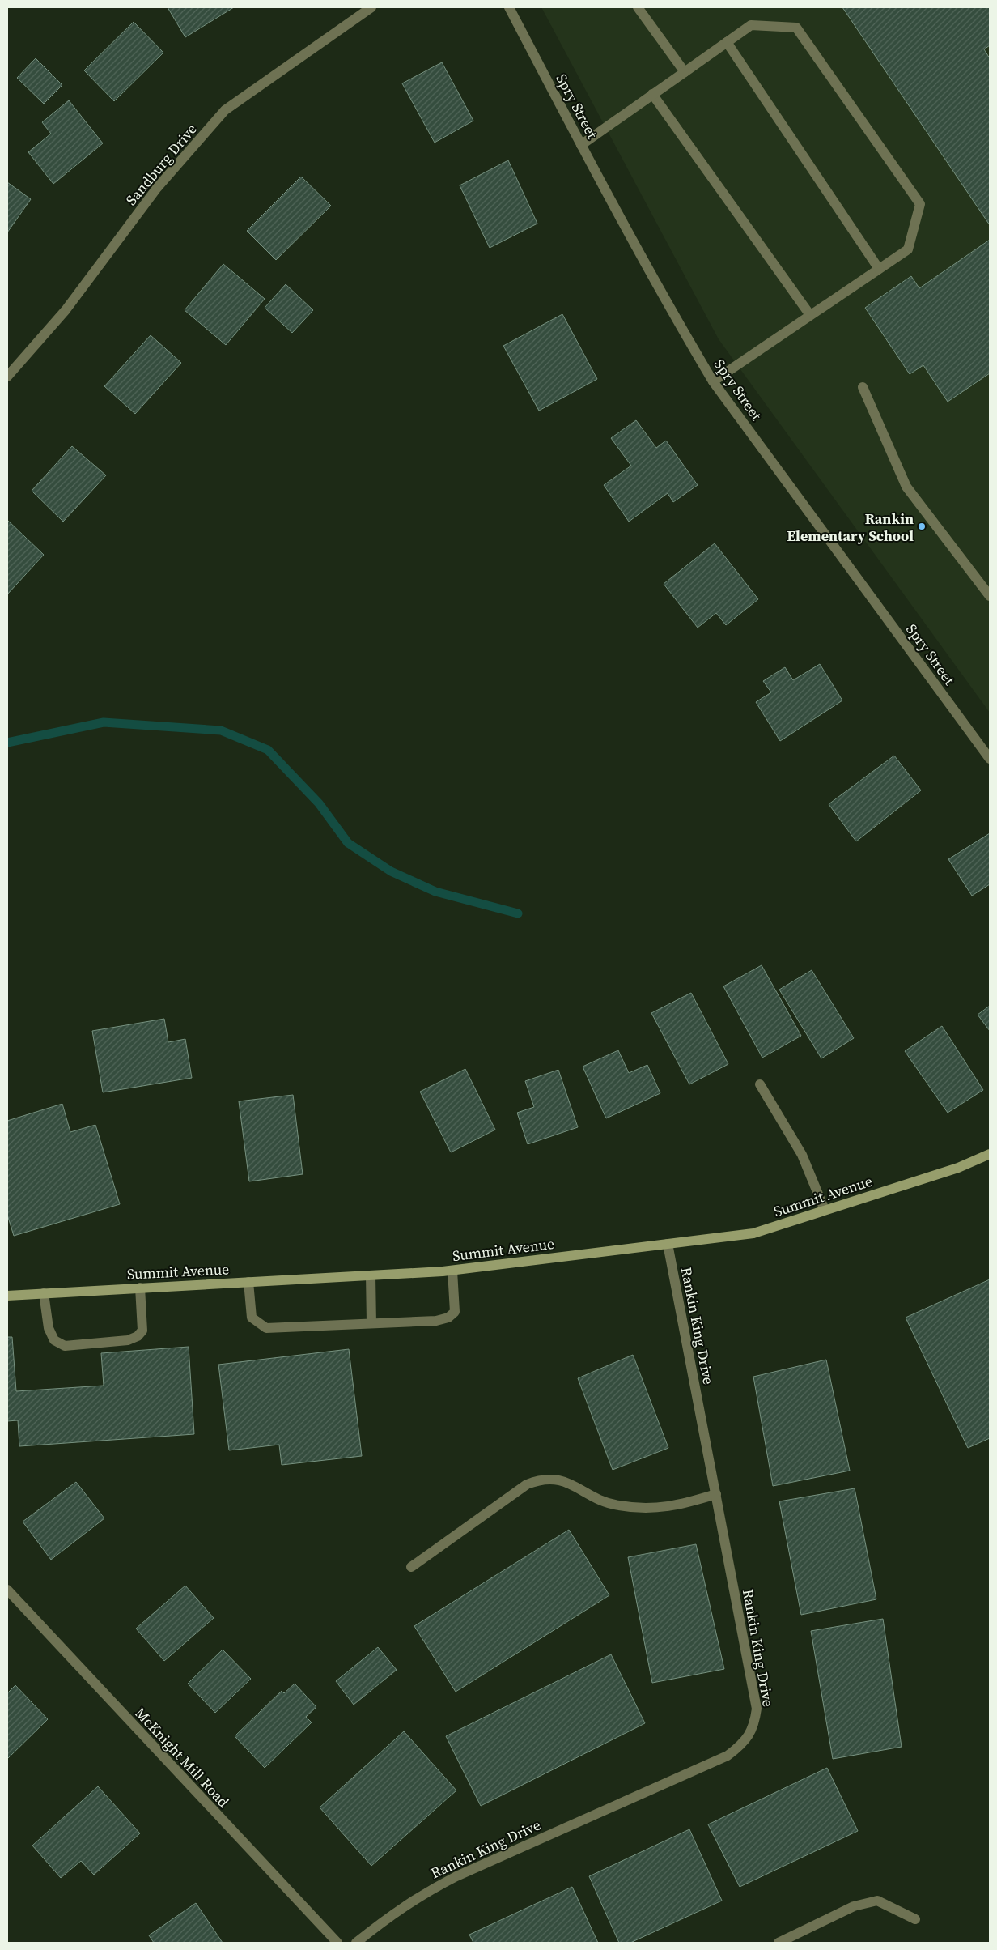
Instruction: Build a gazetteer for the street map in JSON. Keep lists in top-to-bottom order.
{
  "streets": {
    "main road": ["Summit Avenue"],
    "street": [
      "Spry Street",
      "Sandburg Drive",
      "Rankin King Drive",
      "McKnight Mill Road"
    ]
  },
  "crossings": [
    ["Summit Avenue", "Rankin King Drive"]
  ],
  "places": ["Rankin Elementary School"]
}
